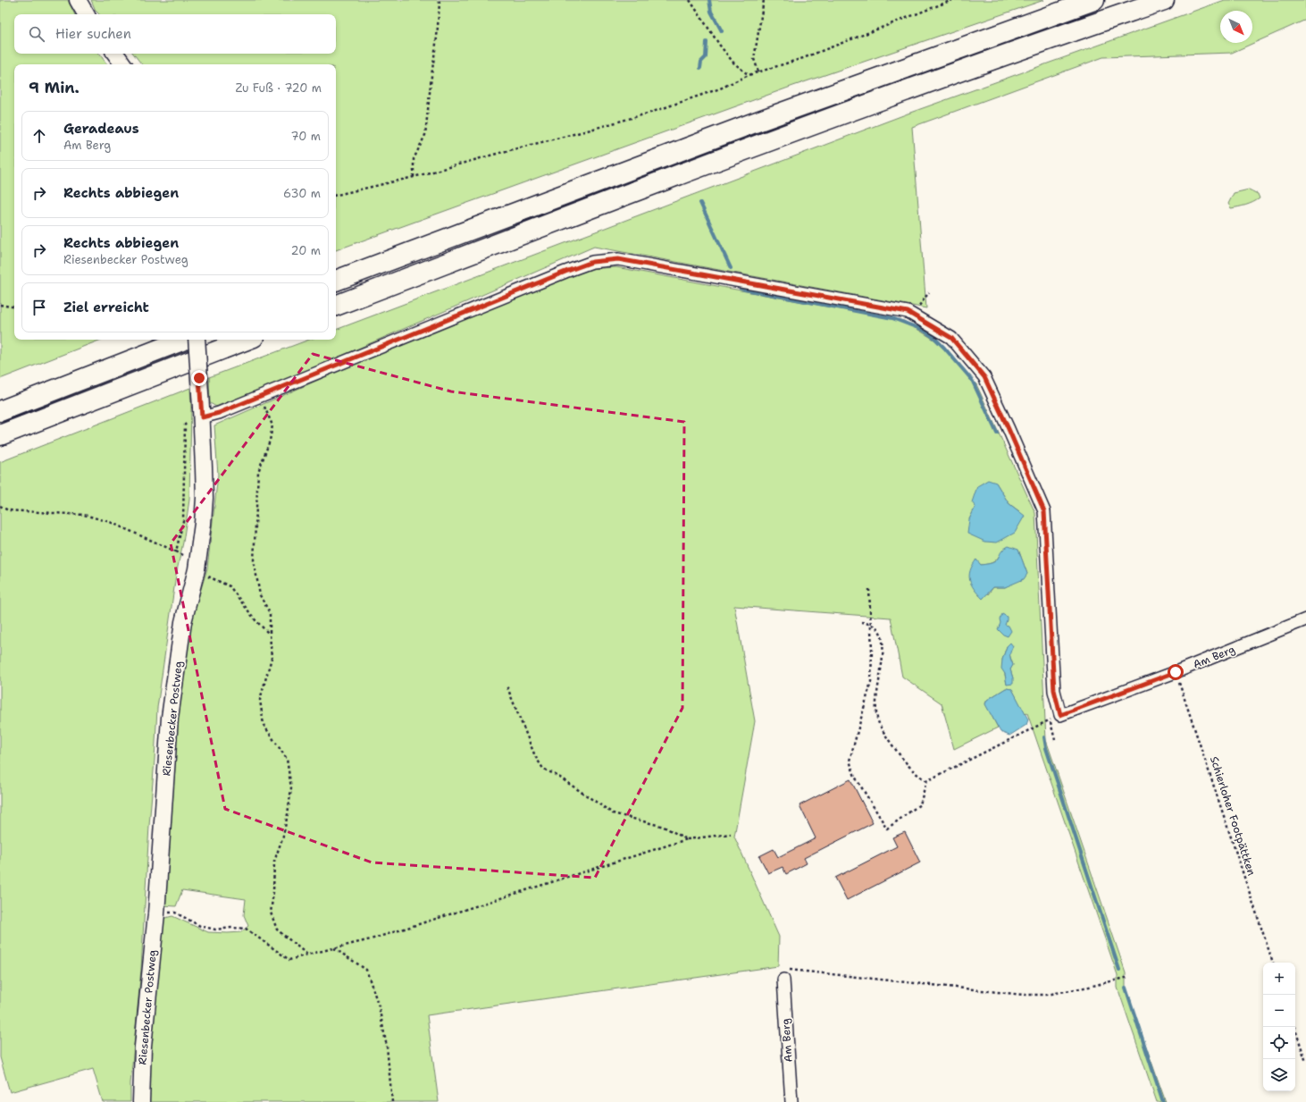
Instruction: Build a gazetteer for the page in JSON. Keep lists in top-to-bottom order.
{
  "streets": {
    "street": ["Am Berg", "Riesenbecker Postweg"],
    "path": ["Schierloher Footpättken"]
  },
  "crossings": [
    ["Am Berg", "Schierloher Footpättken"]
  ],
  "north": "bottom right",
  "page": {
    "search": "Hier suchen",
    "heading": ["9 Min.", "Zu Fuß · 720 m"],
    "list": [
      ["Geradeaus", "Am Berg", "70 m"],
      ["Rechts abbiegen", "630 m"],
      ["Rechts abbiegen", "Riesenbecker Postweg", "20 m"],
      "Ziel erreicht"
    ],
    "map_buttons": ["+", "−"]
  }
}
